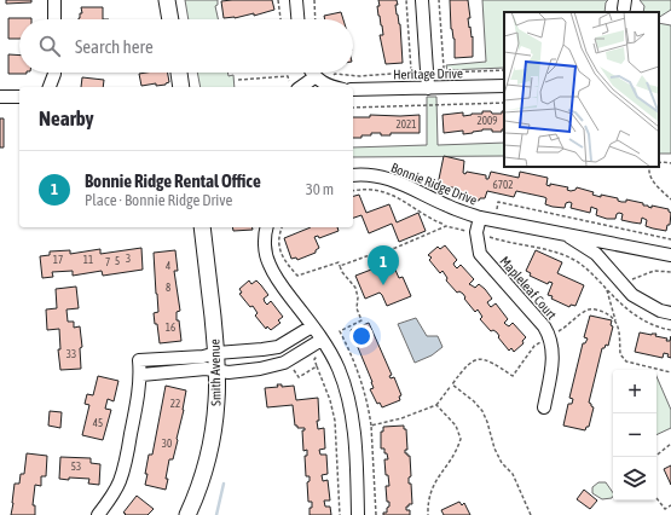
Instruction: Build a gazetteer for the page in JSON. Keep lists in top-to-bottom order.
{
  "streets": {
    "main road": ["Smith Avenue"],
    "street": ["Heritage Drive", "Bonnie Ridge Drive", "Mapleleaf Court"]
  },
  "crossings": [
    ["Bonnie Ridge Drive", "Mapleleaf Court"]
  ],
  "house_numbers": [
    "2009",
    "2021",
    "6702",
    "3",
    "17",
    "11",
    "5",
    "7",
    "4",
    "8",
    "16",
    "33",
    "22",
    "45",
    "30",
    "53"
  ],
  "page": {
    "search": "Search here",
    "heading": "Nearby",
    "list": [
      {
        "mark": "1",
        "name": "Bonnie Ridge Rental Office",
        "note": "Place · Bonnie Ridge Drive",
        "value": "30 m"
      }
    ],
    "pins": "1",
    "map_buttons": ["+", "−"]
  }
}
